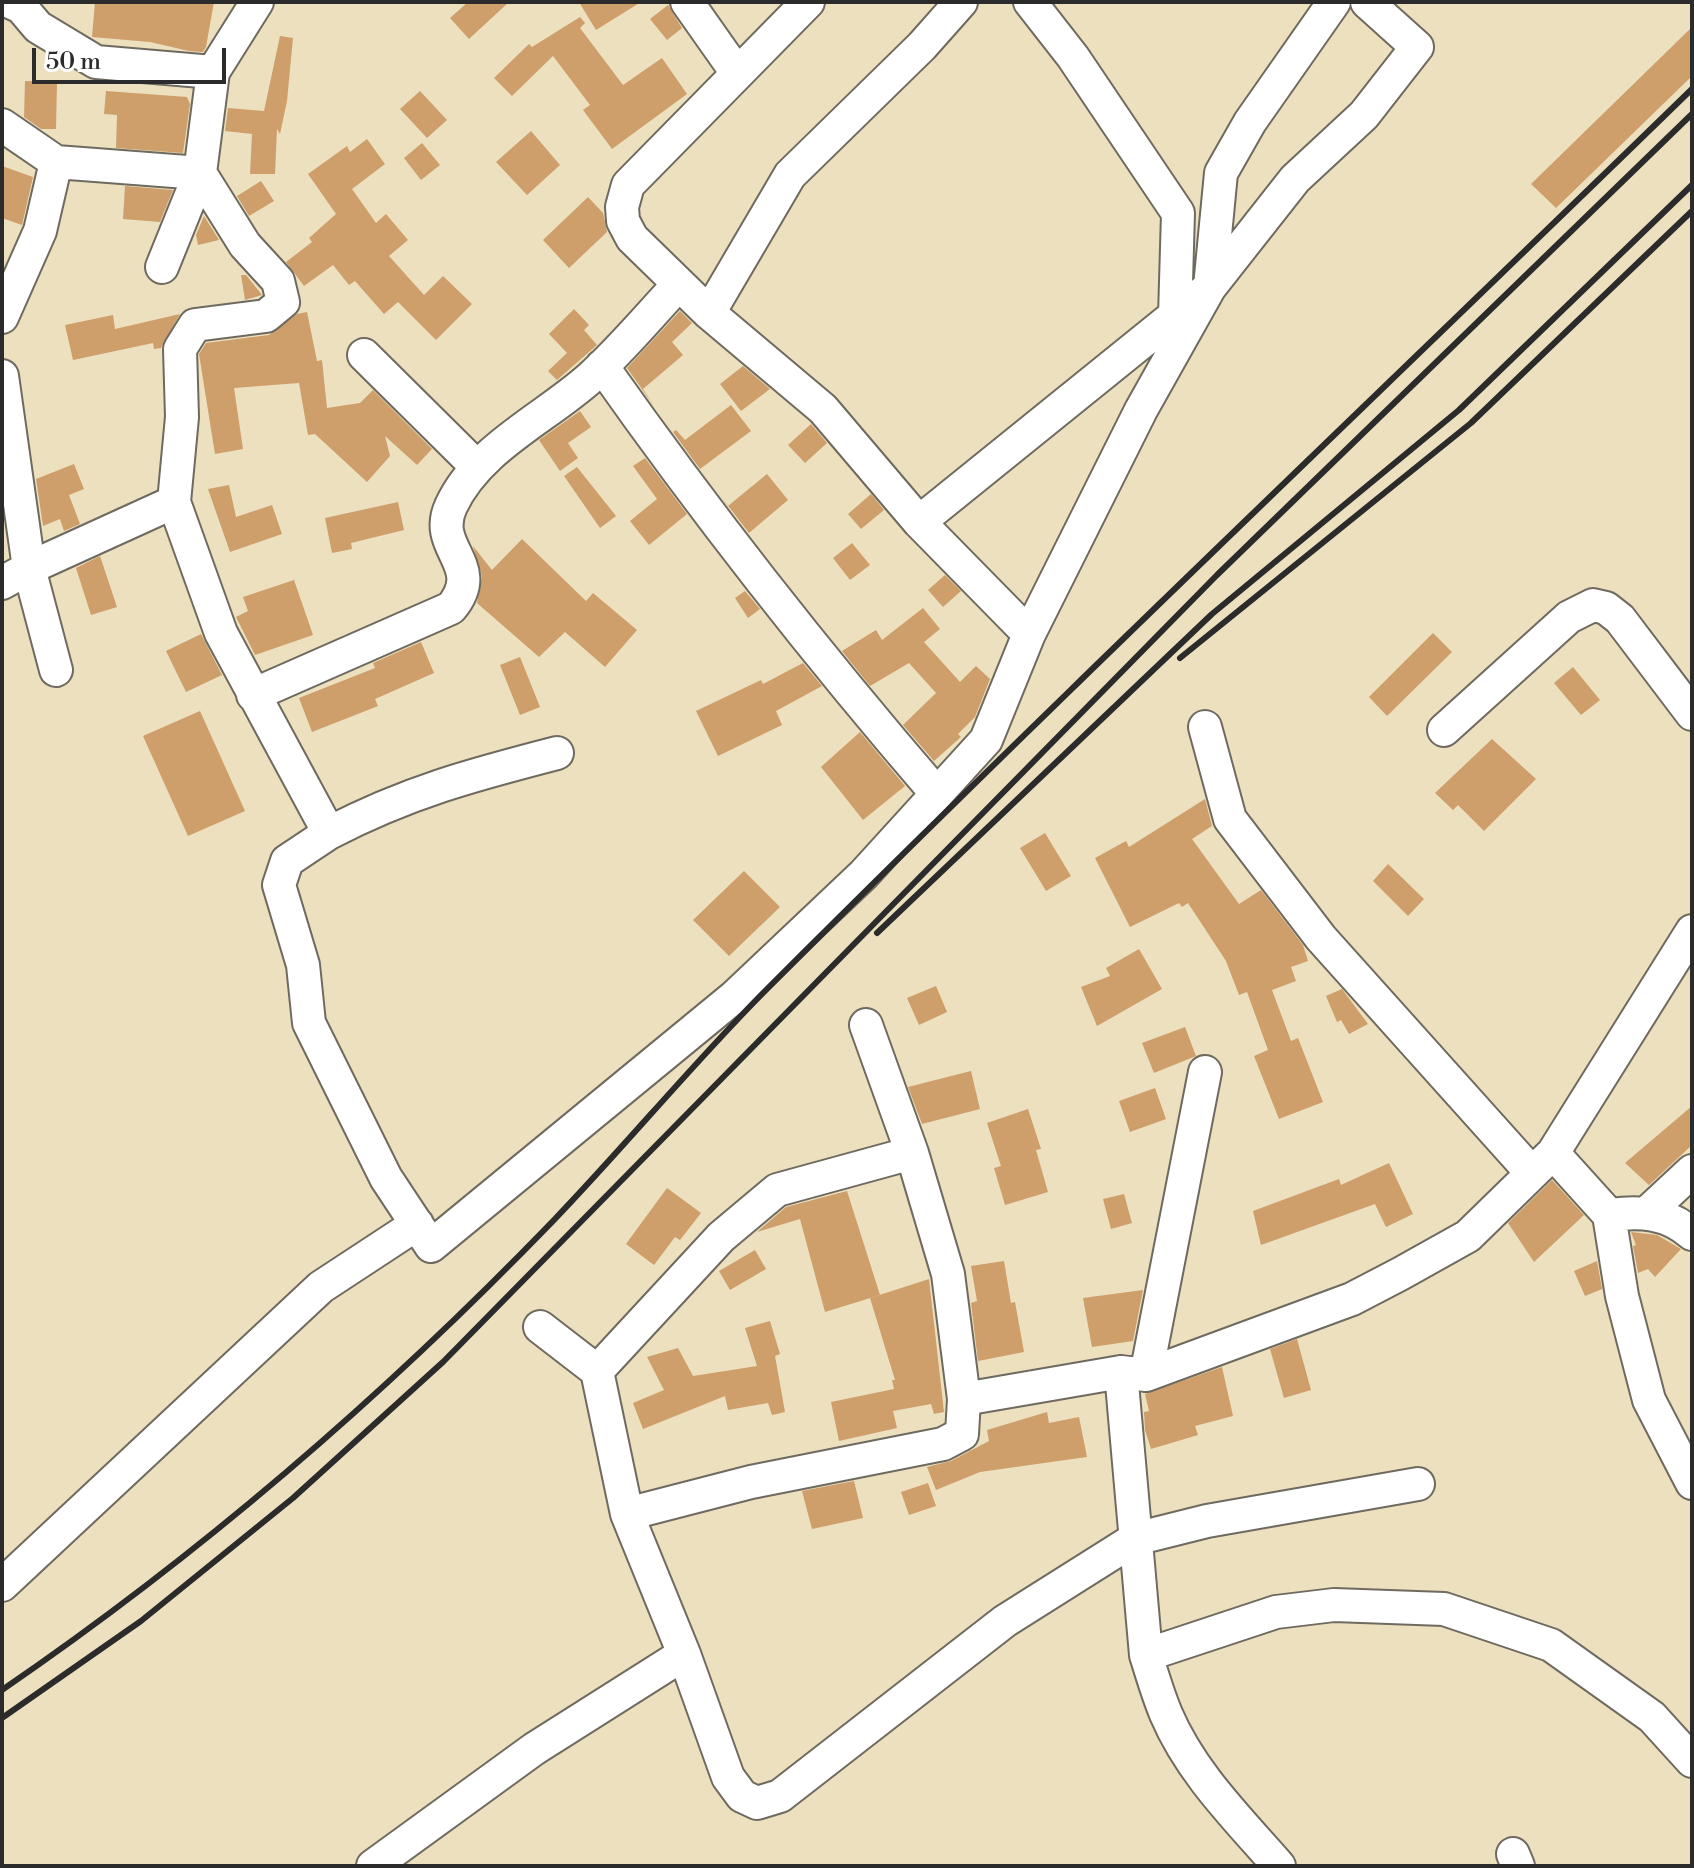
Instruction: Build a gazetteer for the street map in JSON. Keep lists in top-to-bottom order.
{
  "scale_bar": "50 m"
}
